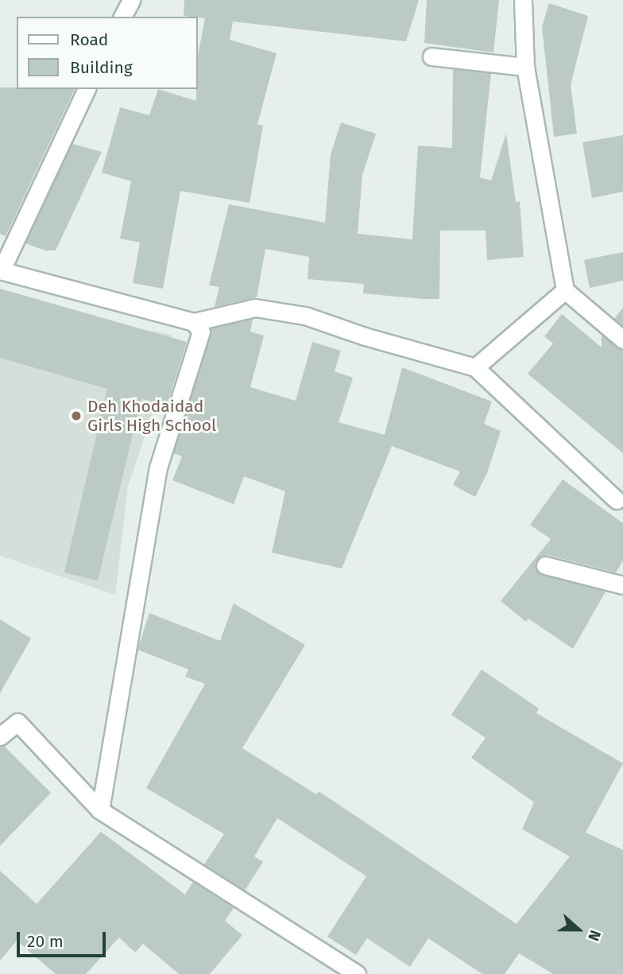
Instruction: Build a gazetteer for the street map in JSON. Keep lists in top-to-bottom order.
{
  "places": ["Deh Khodaidad Girls High School"],
  "legend": ["Road", "Building"],
  "scale_bar": "20 m",
  "north": "right"
}
